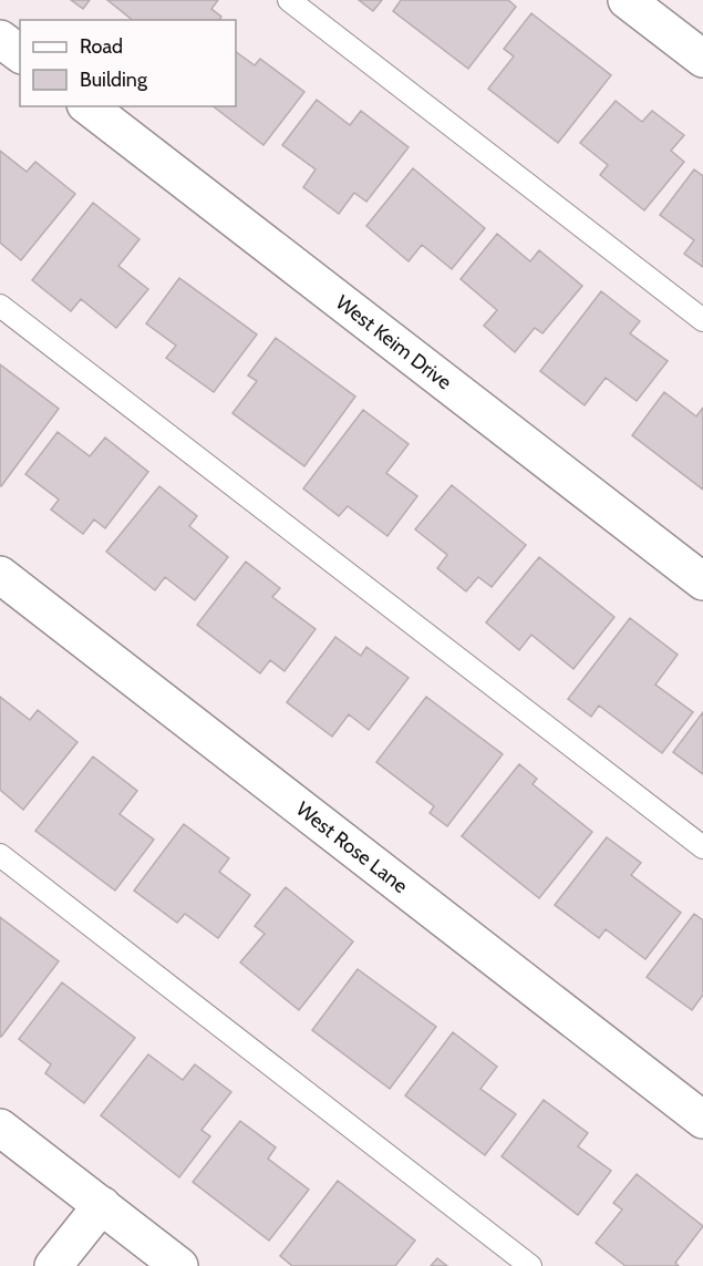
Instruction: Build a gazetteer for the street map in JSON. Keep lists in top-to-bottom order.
{
  "streets": {
    "street": ["West Keim Drive", "West Rose Lane"]
  },
  "legend": ["Road", "Building"]
}
